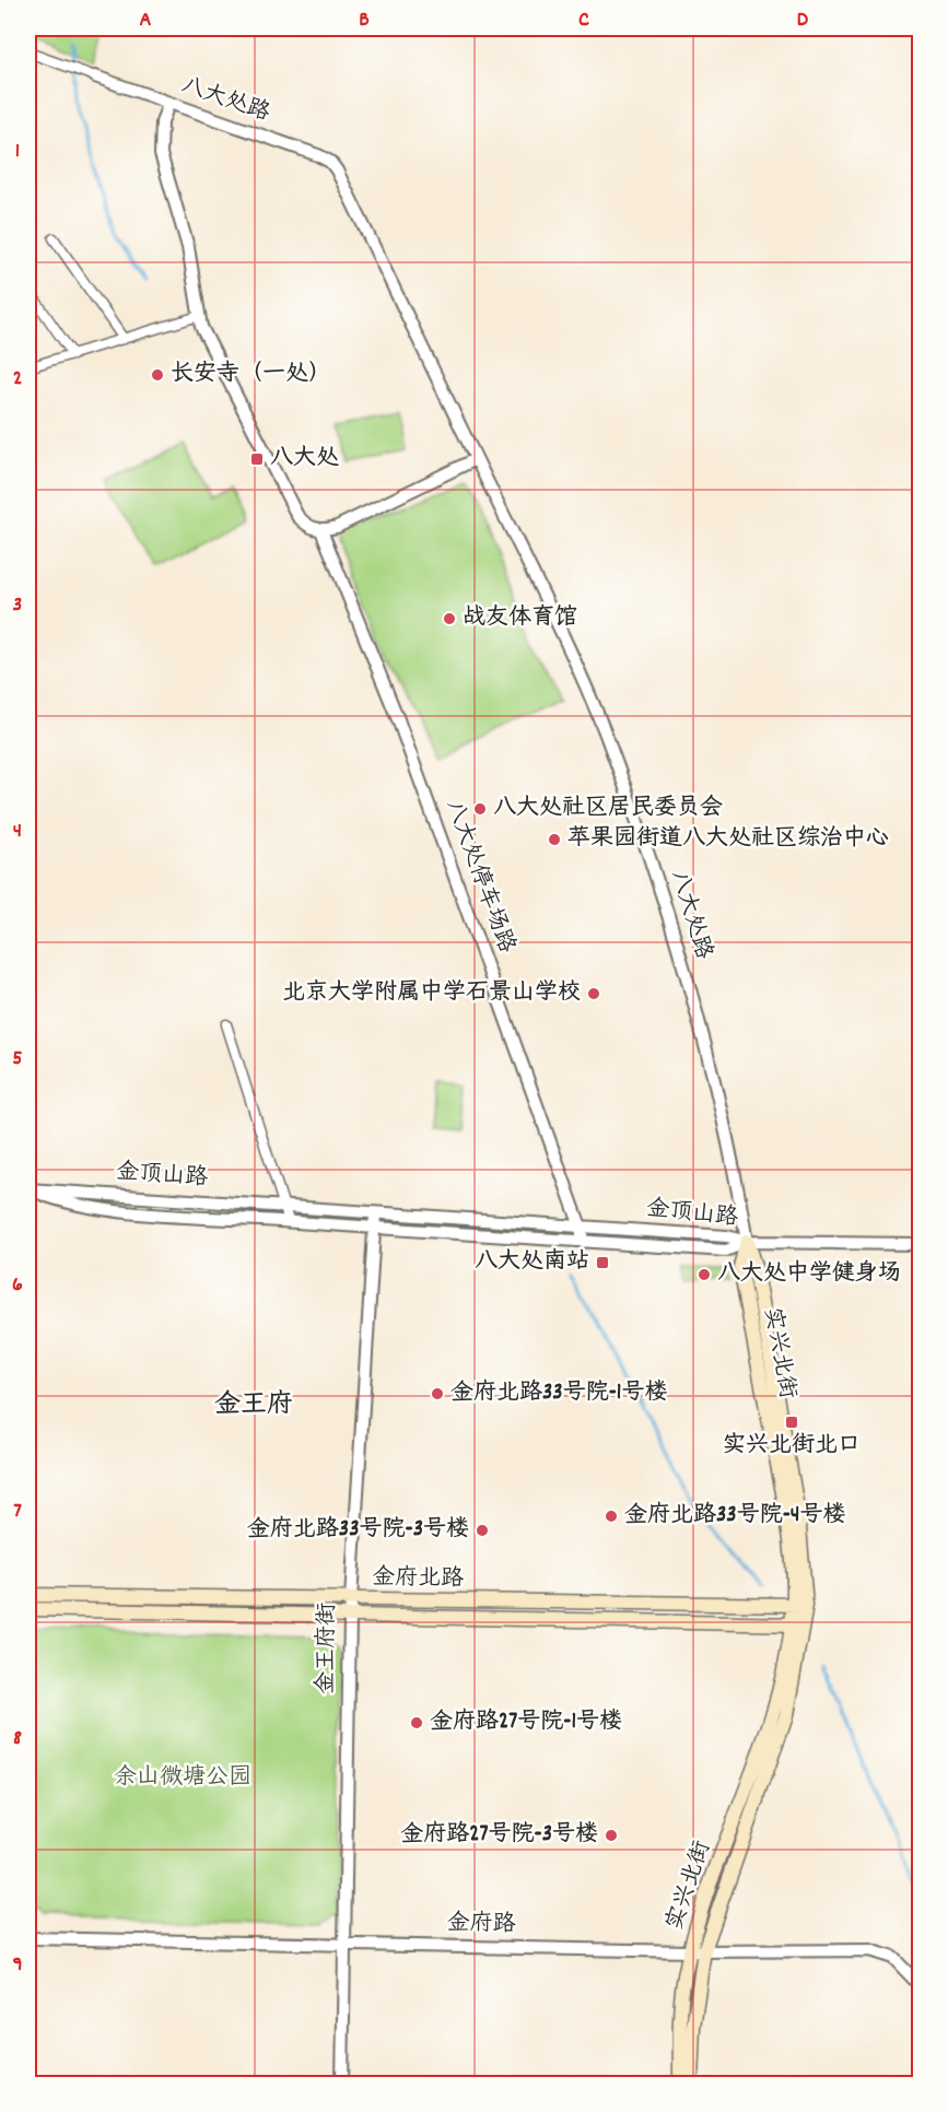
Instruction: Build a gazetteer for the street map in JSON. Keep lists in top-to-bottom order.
{
  "streets": {
    "main road": ["实兴北街", "金府北路"],
    "street": [
      "八大处路",
      "八大处停车场路",
      "金顶山路",
      "金王府街",
      "金府路"
    ]
  },
  "crossings": [
    ["八大处路", "金顶山路"],
    ["八大处路", "实兴北街"],
    ["八大处停车场路", "金顶山路"],
    ["金顶山路", "实兴北街"],
    ["金顶山路", "金王府街"],
    ["实兴北街", "金府北路"],
    ["实兴北街", "金府路"],
    ["金府北路", "金王府街"],
    ["金王府街", "金府路"]
  ],
  "districts": ["金王府"],
  "parks": ["余山微塘公园"],
  "places": {
    "other": [
      "长安寺（一处）",
      "战友体育馆",
      "八大处社区居民委员会",
      "苹果园街道八大处社区综治中心",
      "北京大学附属中学石景山学校",
      "八大处中学健身场",
      "金府北路33号院-1号楼",
      "金府北路33号院-4号楼",
      "金府北路33号院-3号楼",
      "金府路27号院-1号楼",
      "金府路27号院-3号楼"
    ],
    "transit": ["八大处", "八大处南站", "实兴北街北口"]
  },
  "grid": {
    "columns": [
      "A",
      "B",
      "C",
      "D"
    ],
    "rows": [
      "1",
      "2",
      "3",
      "4",
      "5",
      "6",
      "7",
      "8",
      "9"
    ]
  }
}
